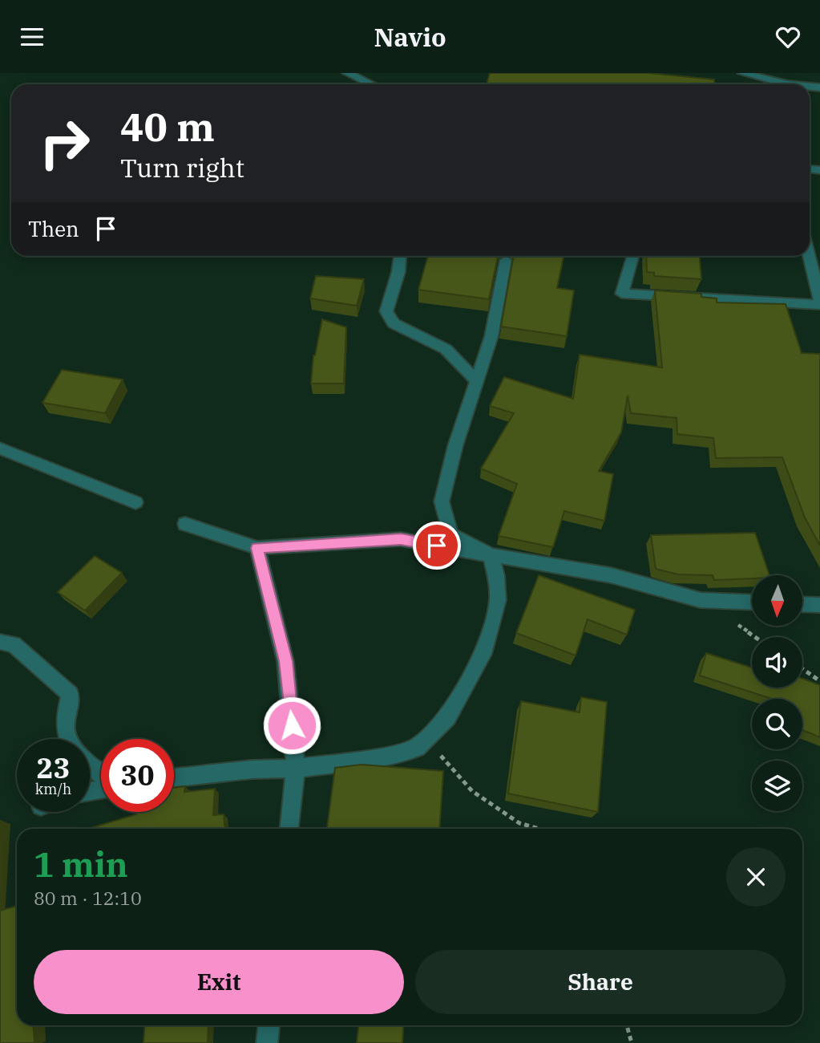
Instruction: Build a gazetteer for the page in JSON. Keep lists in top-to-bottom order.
{
  "north": "bottom",
  "page": {
    "header": "Navio",
    "turn": ["40 m", "Turn right"],
    "then": "Then",
    "speed": "23 km/h",
    "limit": "30",
    "heading": ["1 min", "80 m · 12:10"],
    "buttons": ["Exit", "Share"]
  }
}
